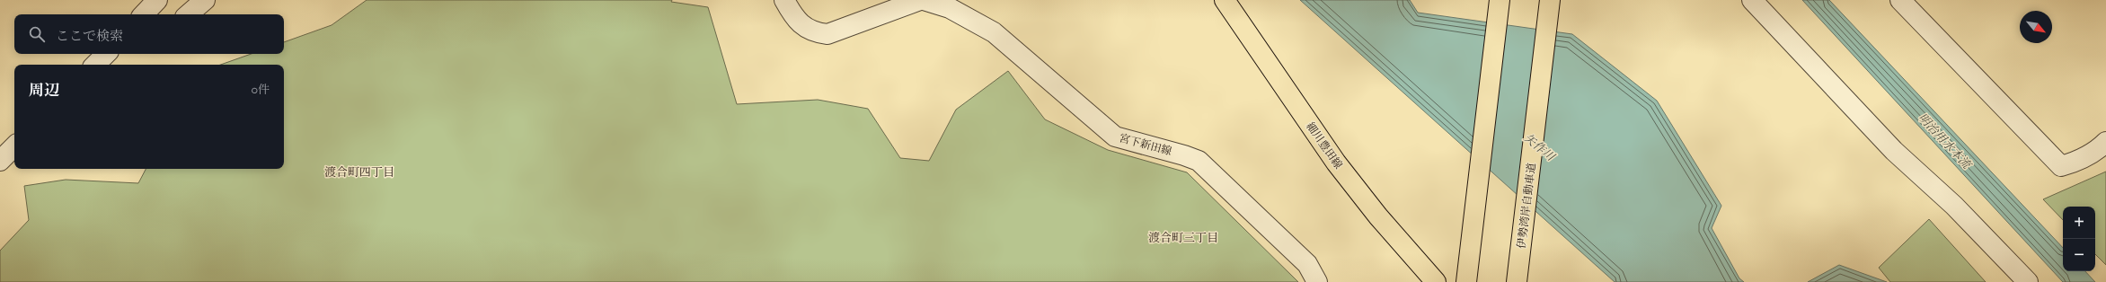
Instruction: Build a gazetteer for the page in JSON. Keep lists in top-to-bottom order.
{
  "streets": {
    "main road": ["細川豊田線", "伊勢湾岸自動車道"],
    "street": ["宮下新田線"]
  },
  "districts": ["渡合町四丁目", "渡合町三丁目"],
  "water": ["明治用水本流", "矢作川"],
  "north": "bottom right",
  "page": {
    "search": "ここで検索",
    "heading": ["周辺", "0件"],
    "map_buttons": ["+", "−"]
  }
}
